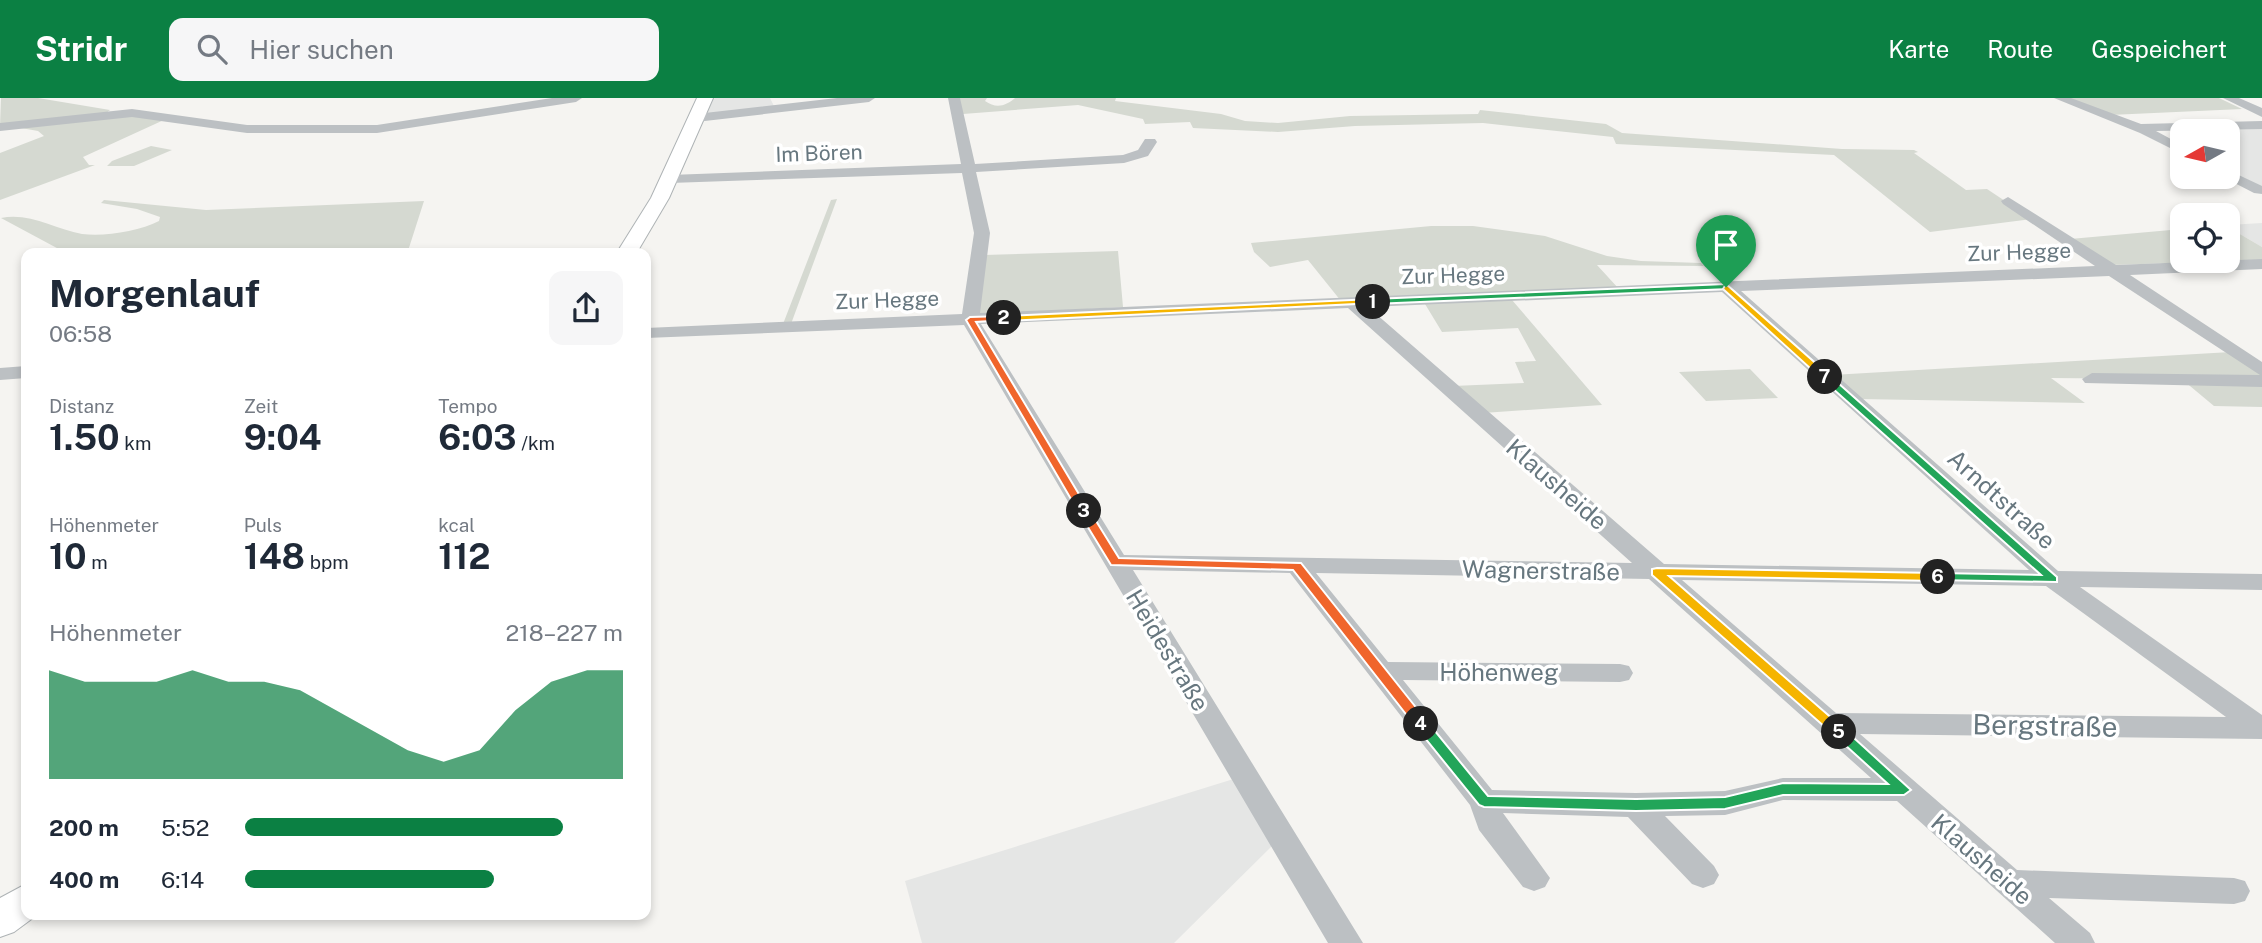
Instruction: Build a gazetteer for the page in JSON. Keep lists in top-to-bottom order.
{
  "streets": {
    "street": [
      "Im Bören",
      "Zur Hegge",
      "Klausheide",
      "Arndtstraße",
      "Wagnerstraße",
      "Heidestraße",
      "Höhenweg",
      "Bergstraße"
    ]
  },
  "crossings": [
    ["Zur Hegge", "Klausheide"],
    ["Zur Hegge", "Arndtstraße"],
    ["Zur Hegge", "Heidestraße"],
    ["Klausheide", "Wagnerstraße"],
    ["Klausheide", "Bergstraße"],
    ["Arndtstraße", "Wagnerstraße"],
    ["Arndtstraße", "Bergstraße"],
    ["Wagnerstraße", "Heidestraße"]
  ],
  "north": "left",
  "page": {
    "header": "Stridr",
    "search": "Hier suchen",
    "nav": ["Karte", "Route", "Gespeichert"],
    "heading": ["Morgenlauf", "06:58"],
    "pins": [
      "1",
      "2",
      "7",
      "3",
      "6",
      "4",
      "5"
    ],
    "stats": [
      ["Distanz", "1.50 km"],
      ["Zeit", "9:04"],
      ["Tempo", "6:03 /km"],
      ["Höhenmeter", "10 m"],
      ["Puls", "148 bpm"],
      ["kcal", "112"]
    ],
    "chart": ["Höhenmeter", "218–227 m"],
    "list": [
      {
        "name": "200 m",
        "note": "5:52"
      },
      {
        "name": "400 m",
        "note": "6:14"
      }
    ]
  }
}
